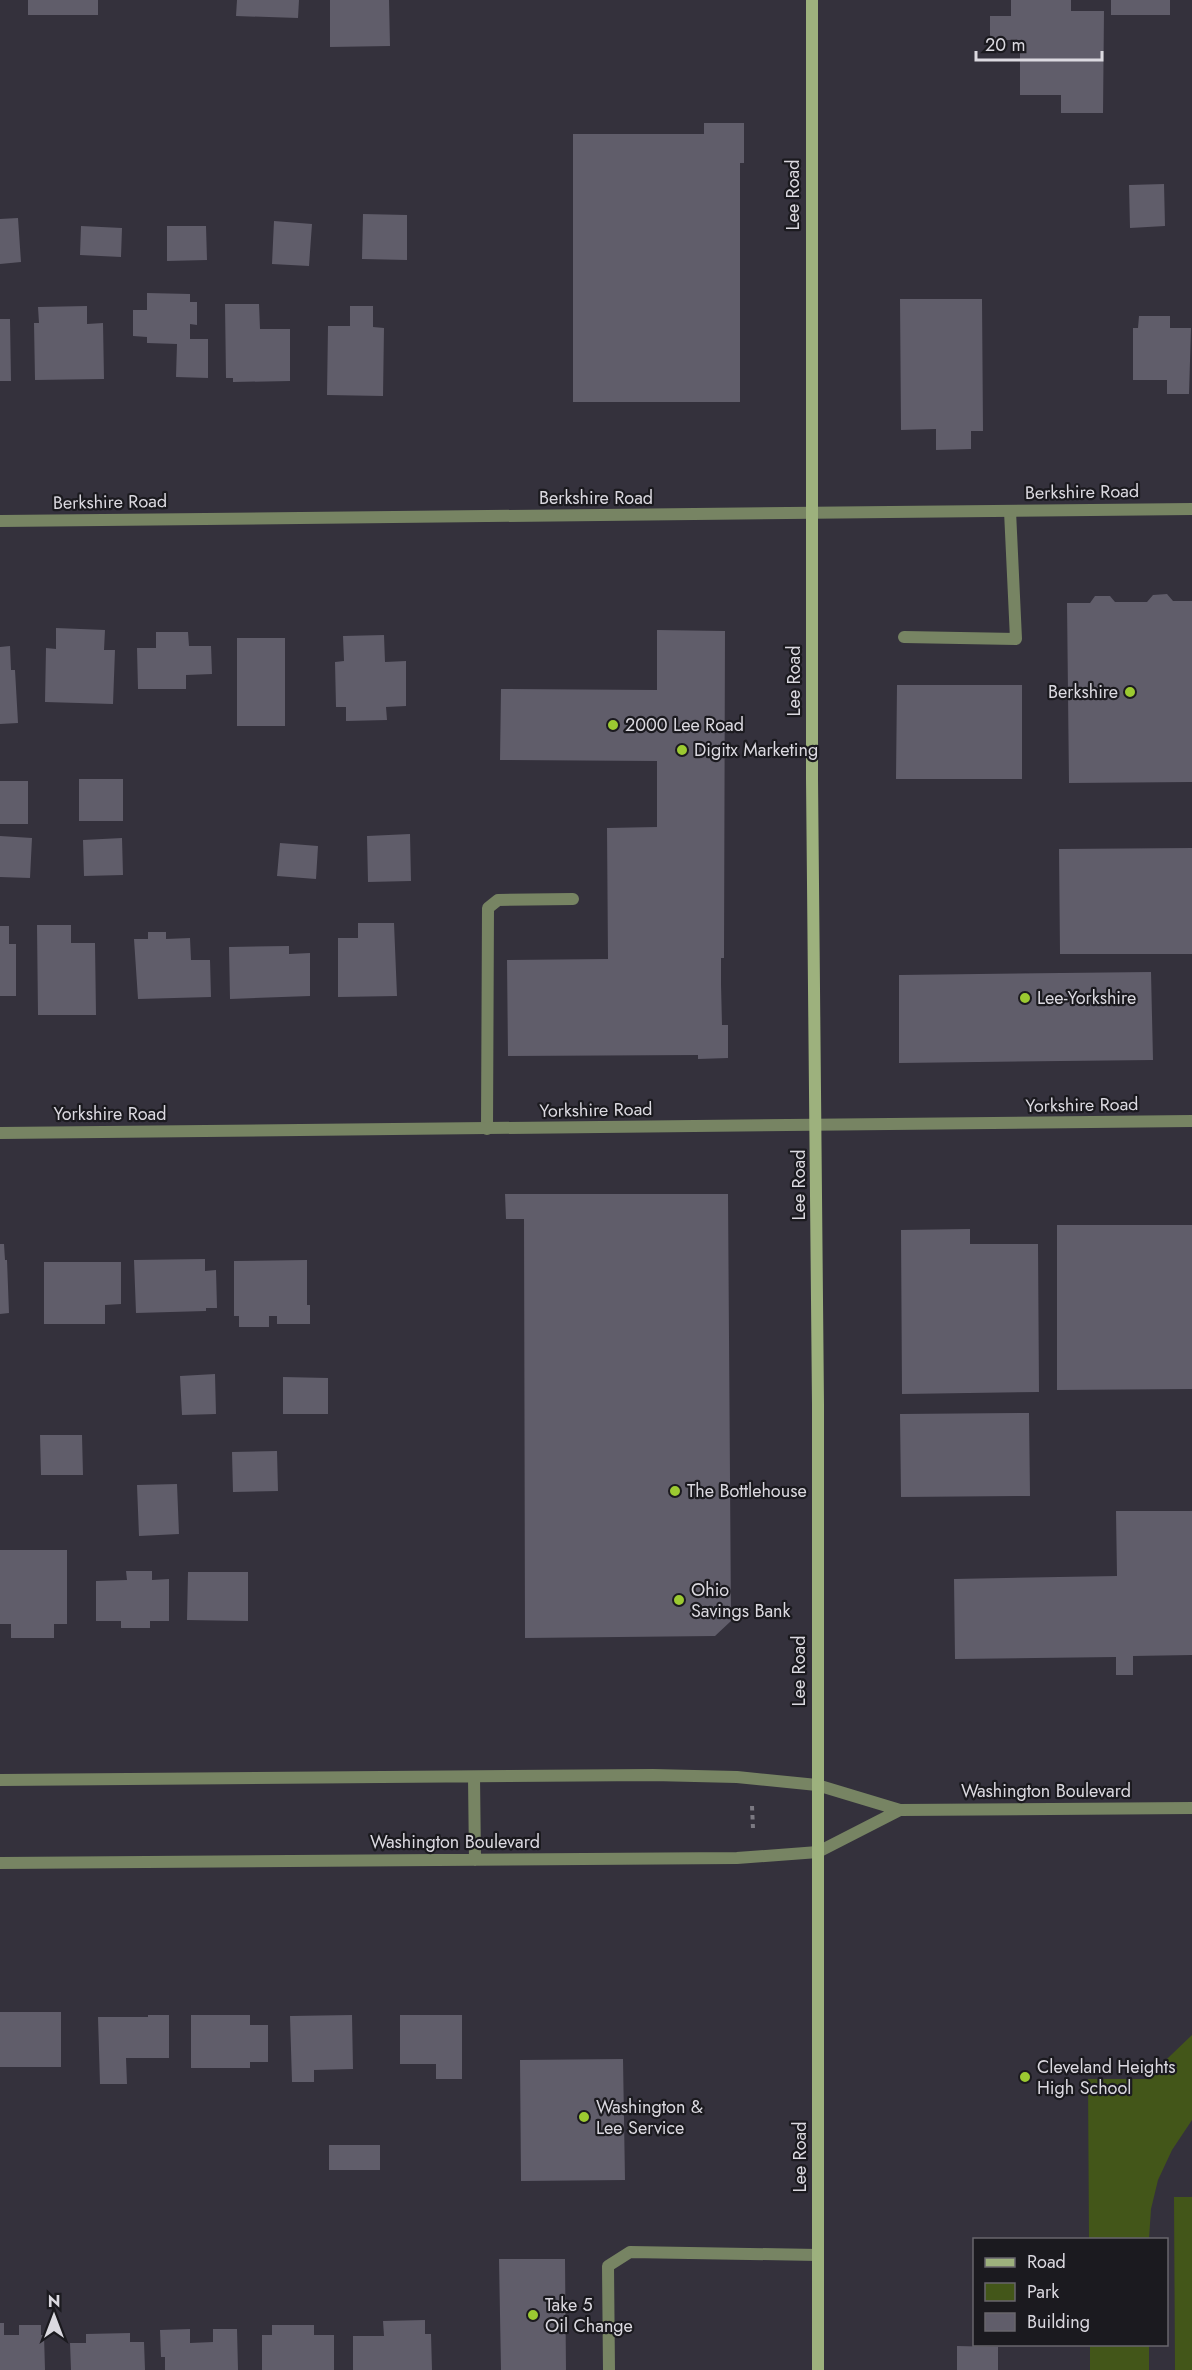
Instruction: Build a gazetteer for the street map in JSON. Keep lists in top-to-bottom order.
{
  "streets": {
    "main road": ["Lee Road"],
    "street": ["Berkshire Road", "Yorkshire Road", "Washington Boulevard"]
  },
  "crossings": [
    ["Lee Road", "Berkshire Road"],
    ["Lee Road", "Yorkshire Road"],
    ["Lee Road", "Washington Boulevard"]
  ],
  "places": [
    "Berkshire",
    "2000 Lee Road",
    "Digitx Marketing",
    "Lee-Yorkshire",
    "The Bottlehouse",
    "Ohio Savings Bank",
    "Cleveland Heights High School",
    "Washington & Lee Service",
    "Take 5 Oil Change"
  ],
  "legend": ["Road", "Park", "Building"],
  "scale_bar": "20 m",
  "north": "top"
}
